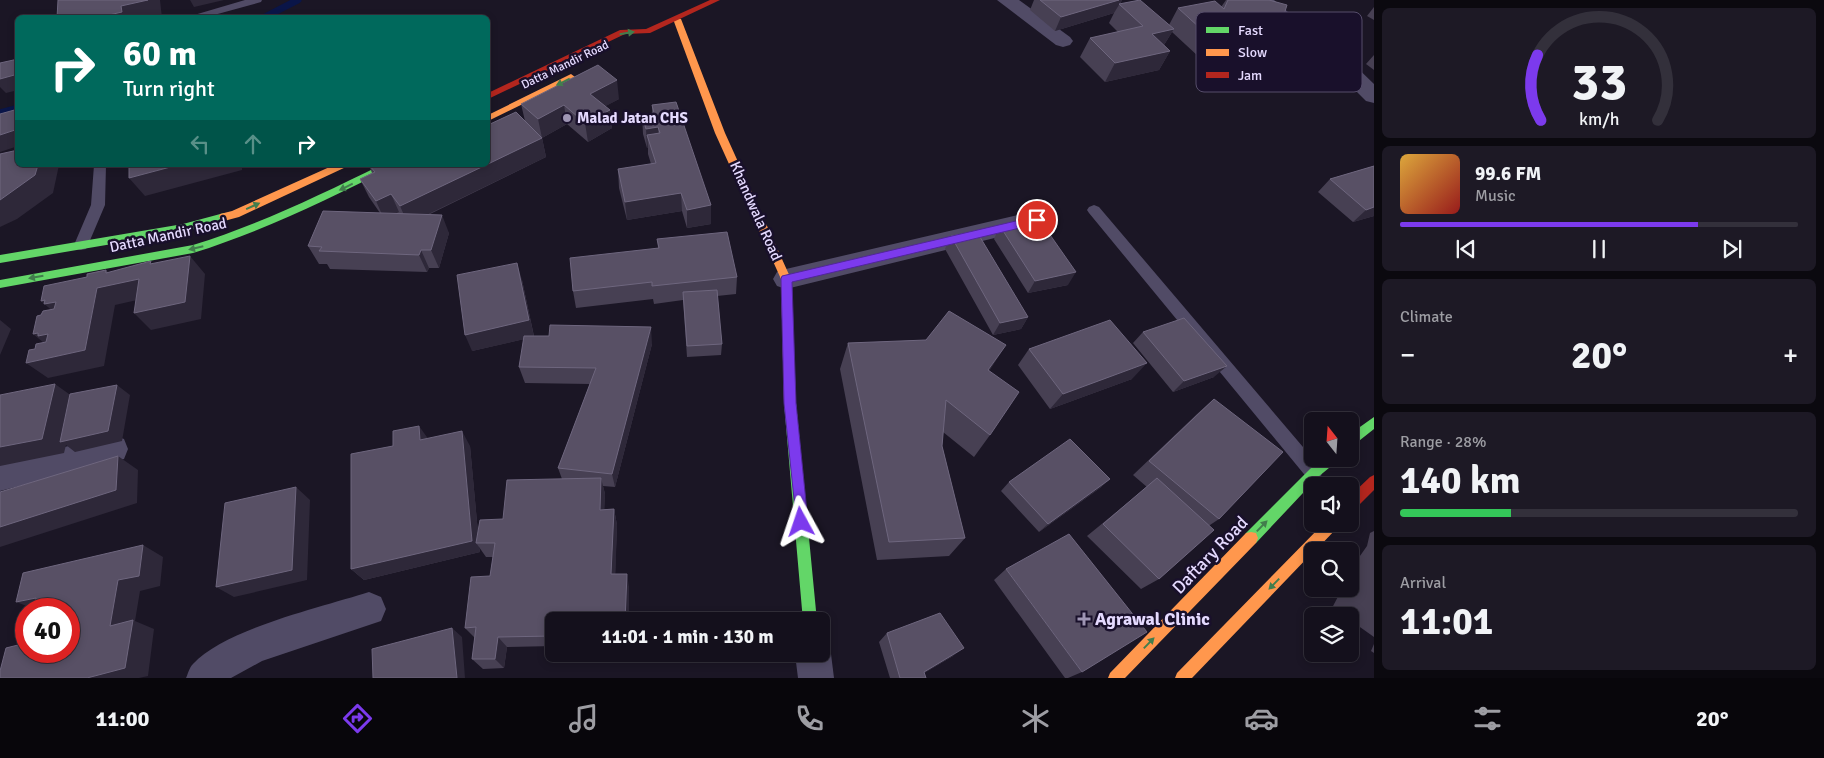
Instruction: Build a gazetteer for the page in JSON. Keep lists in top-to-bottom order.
{
  "streets": {
    "street": ["Datta Mandir Road", "Khandwala Road", "Daftary Road"]
  },
  "crossings": [
    ["Datta Mandir Road", "Khandwala Road"]
  ],
  "places": {
    "other": ["Malad Jatan CHS"],
    "health": ["Agrawal Clinic"]
  },
  "legend": ["Fast", "Slow", "Jam"],
  "north": "top",
  "page": {
    "turn": ["60 m", "Turn right"],
    "song": ["99.6 FM", "Music"],
    "tile": [
      "Climate",
      ["Range · 28%", "140 km"],
      ["Arrival", "11:01"]
    ],
    "heat": ["−", "20°", "+"],
    "limit": "40",
    "trip": "11:01 · 1 min · 130 m",
    "tabs": ["11:00", "20°"],
    "gauge": ["33", "km/h"]
  }
}
